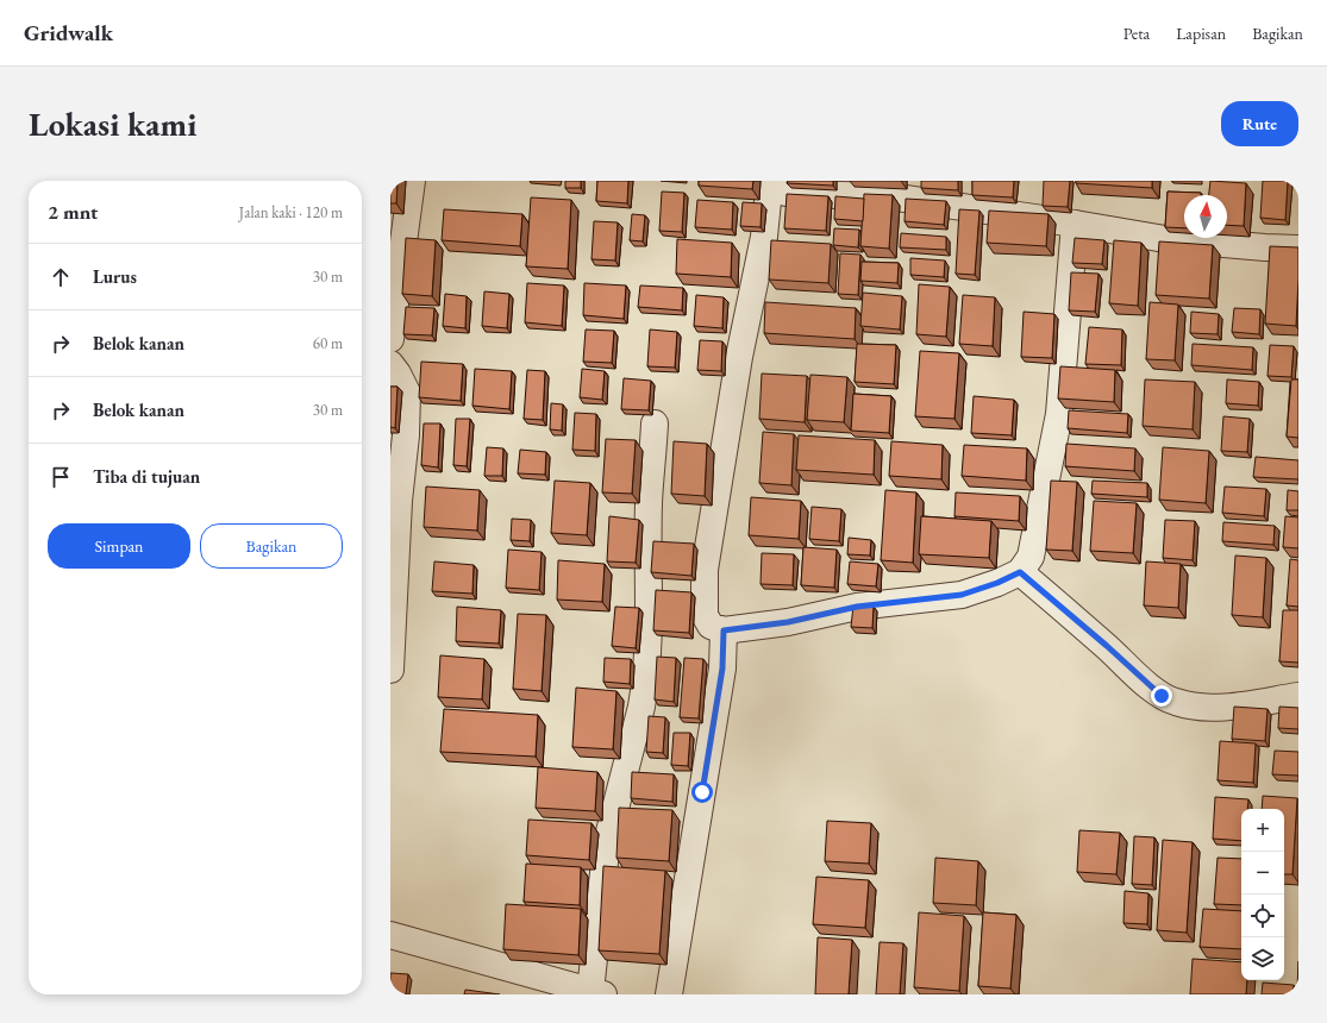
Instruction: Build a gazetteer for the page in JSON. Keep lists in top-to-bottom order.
{
  "north": "top",
  "page": {
    "header": "Gridwalk",
    "nav": ["Peta", "Lapisan", "Bagikan"],
    "buttons": [
      "Rute",
      ["Simpan", "Bagikan"]
    ],
    "title": "Lokasi kami",
    "heading": ["2 mnt", "Jalan kaki · 120 m"],
    "list": [
      ["Lurus", "30 m"],
      ["Belok kanan", "60 m"],
      ["Belok kanan", "30 m"],
      "Tiba di tujuan"
    ],
    "map_buttons": ["+", "−"]
  }
}
